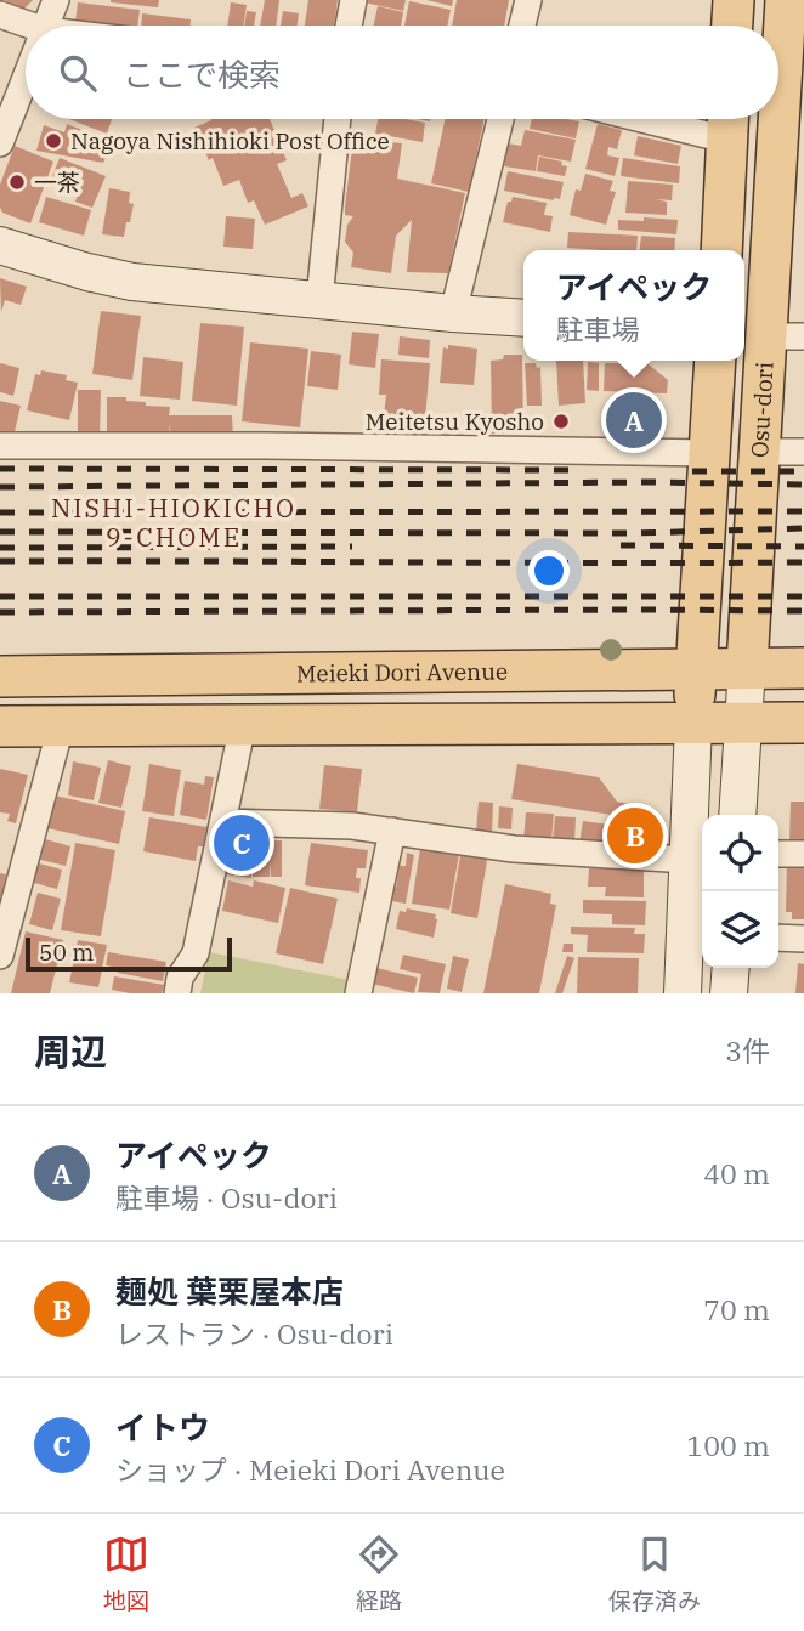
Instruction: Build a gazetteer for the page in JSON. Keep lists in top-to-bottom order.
{
  "streets": {
    "main road": ["Osu-dori", "Meieki Dori Avenue"]
  },
  "crossings": [
    ["Osu-dori", "Meieki Dori Avenue"]
  ],
  "districts": ["NISHI-HIOKICHO 9-CHOME"],
  "places": ["Nagoya Nishihioki Post Office", "一茶", "Meitetsu Kyosho"],
  "scale_bar": "50 m",
  "page": {
    "search": "ここで検索",
    "popup": ["アイペック", "駐車場"],
    "pins": ["A", "B", "C"],
    "scale": "50 m",
    "heading": ["周辺", "3件"],
    "list": [
      {
        "mark": "A",
        "name": "アイペック",
        "note": "駐車場 · Osu-dori",
        "value": "40 m"
      },
      {
        "mark": "B",
        "name": "麺処 葉栗屋本店",
        "note": "レストラン · Osu-dori",
        "value": "70 m"
      },
      {
        "mark": "C",
        "name": "イトウ",
        "note": "ショップ · Meieki Dori Avenue",
        "value": "100 m"
      }
    ],
    "nav": ["地図", "経路", "保存済み"]
  }
}
